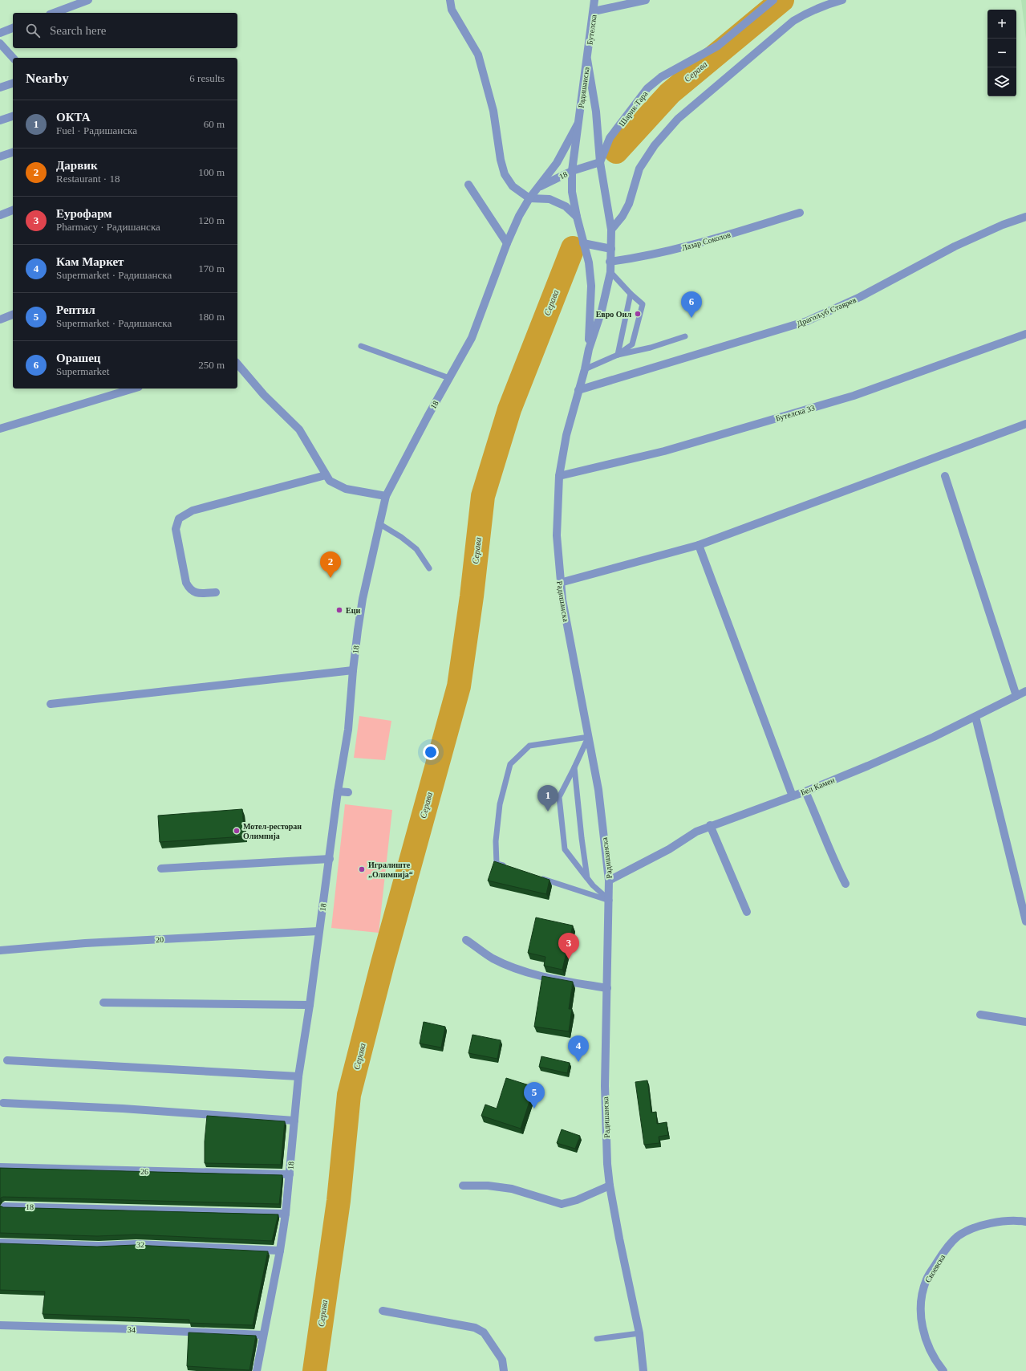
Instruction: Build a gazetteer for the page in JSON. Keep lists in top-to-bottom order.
{
  "streets": {
    "street": [
      "Бутелска",
      "Радишанска",
      "Шарик Тара",
      "18",
      "Лазар Соколов",
      "Драгољуб Ставрев",
      "Бутелска 33",
      "Бел Камен",
      "20",
      "26",
      "32",
      "Скоевска",
      "34"
    ]
  },
  "crossings": [
    ["Бутелска", "Радишанска"],
    ["Радишанска", "Шарик Тара"],
    ["Радишанска", "18"],
    ["Радишанска", "Лазар Соколов"],
    ["Радишанска", "Драгољуб Ставрев"],
    ["Радишанска", "Бутелска 33"],
    ["Радишанска", "Бел Камен"],
    ["Шарик Тара", "18"],
    ["18", "20"],
    ["18", "26"],
    ["18", "32"],
    ["18", "34"]
  ],
  "water": ["Серава"],
  "places": [
    "Евро Оил",
    "Еци",
    "Мотел-ресторан Олимпија",
    "Игралиште „Олимпија“"
  ],
  "page": {
    "map_buttons": ["+", "−"],
    "search": "Search here",
    "heading": ["Nearby", "6 results"],
    "list": [
      {
        "mark": "1",
        "name": "ОКТА",
        "note": "Fuel · Радишанска",
        "value": "60 m"
      },
      {
        "mark": "2",
        "name": "Дарвик",
        "note": "Restaurant · 18",
        "value": "100 m"
      },
      {
        "mark": "3",
        "name": "Еурофарм",
        "note": "Pharmacy · Радишанска",
        "value": "120 m"
      },
      {
        "mark": "4",
        "name": "Кам Маркет",
        "note": "Supermarket · Радишанска",
        "value": "170 m"
      },
      {
        "mark": "5",
        "name": "Рептил",
        "note": "Supermarket · Радишанска",
        "value": "180 m"
      },
      {
        "mark": "6",
        "name": "Орашец",
        "note": "Supermarket",
        "value": "250 m"
      }
    ],
    "pins": [
      "6",
      "2",
      "1",
      "3",
      "4",
      "5"
    ]
  }
}
